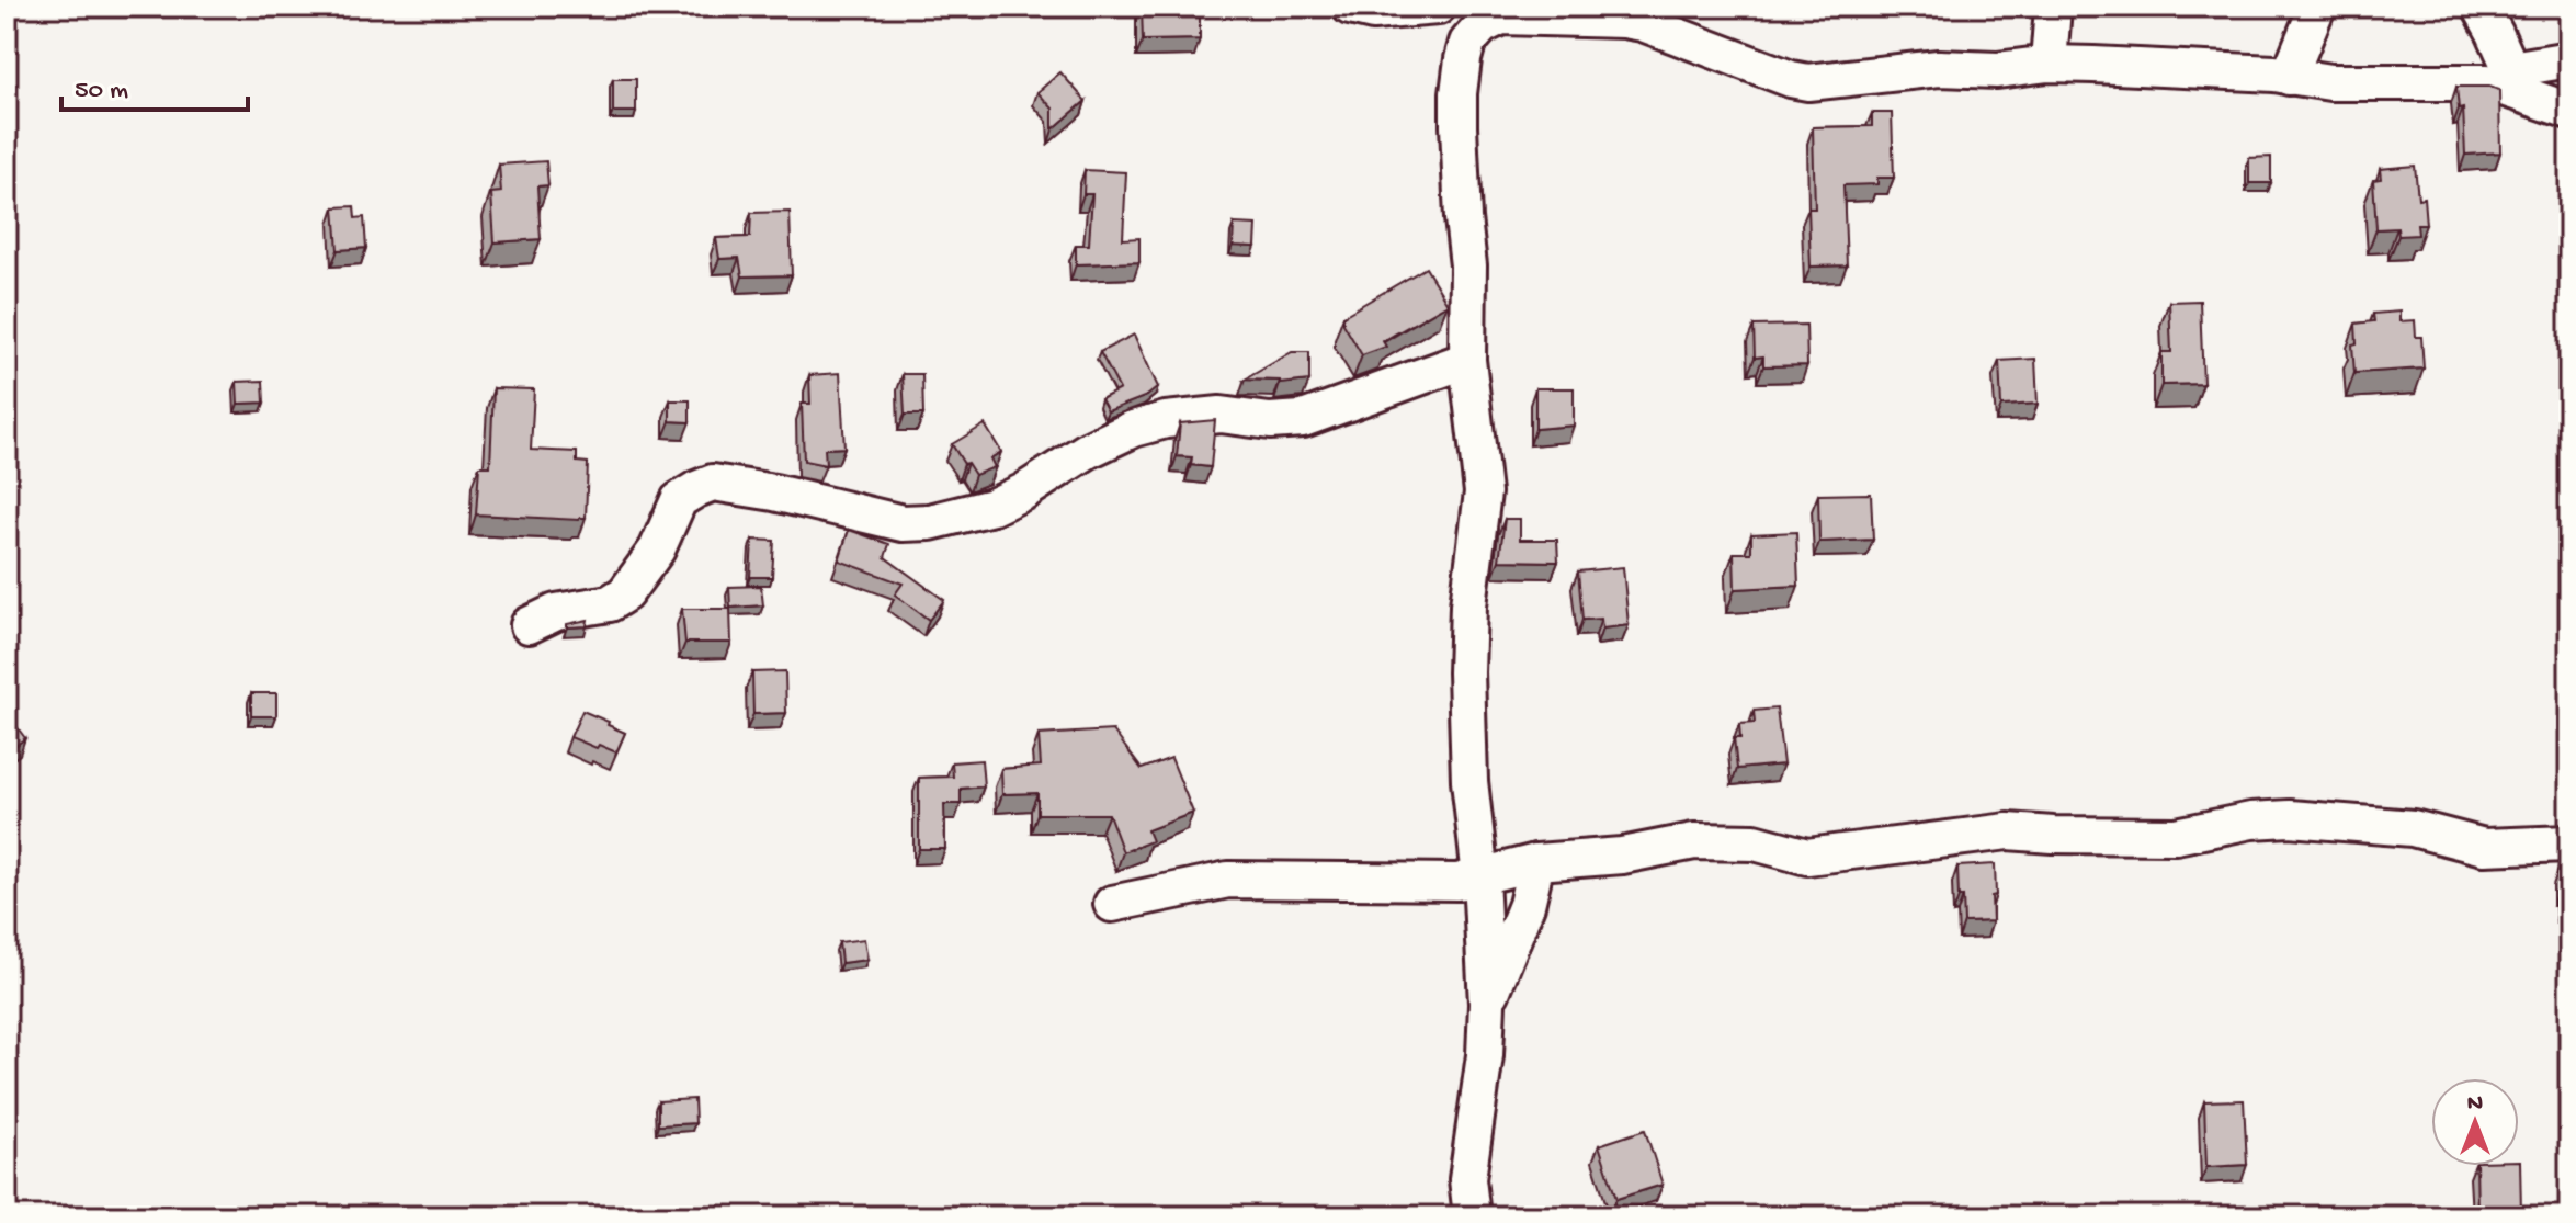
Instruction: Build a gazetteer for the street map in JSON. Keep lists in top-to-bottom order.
{
  "scale_bar": "50 m",
  "north": "top"
}
